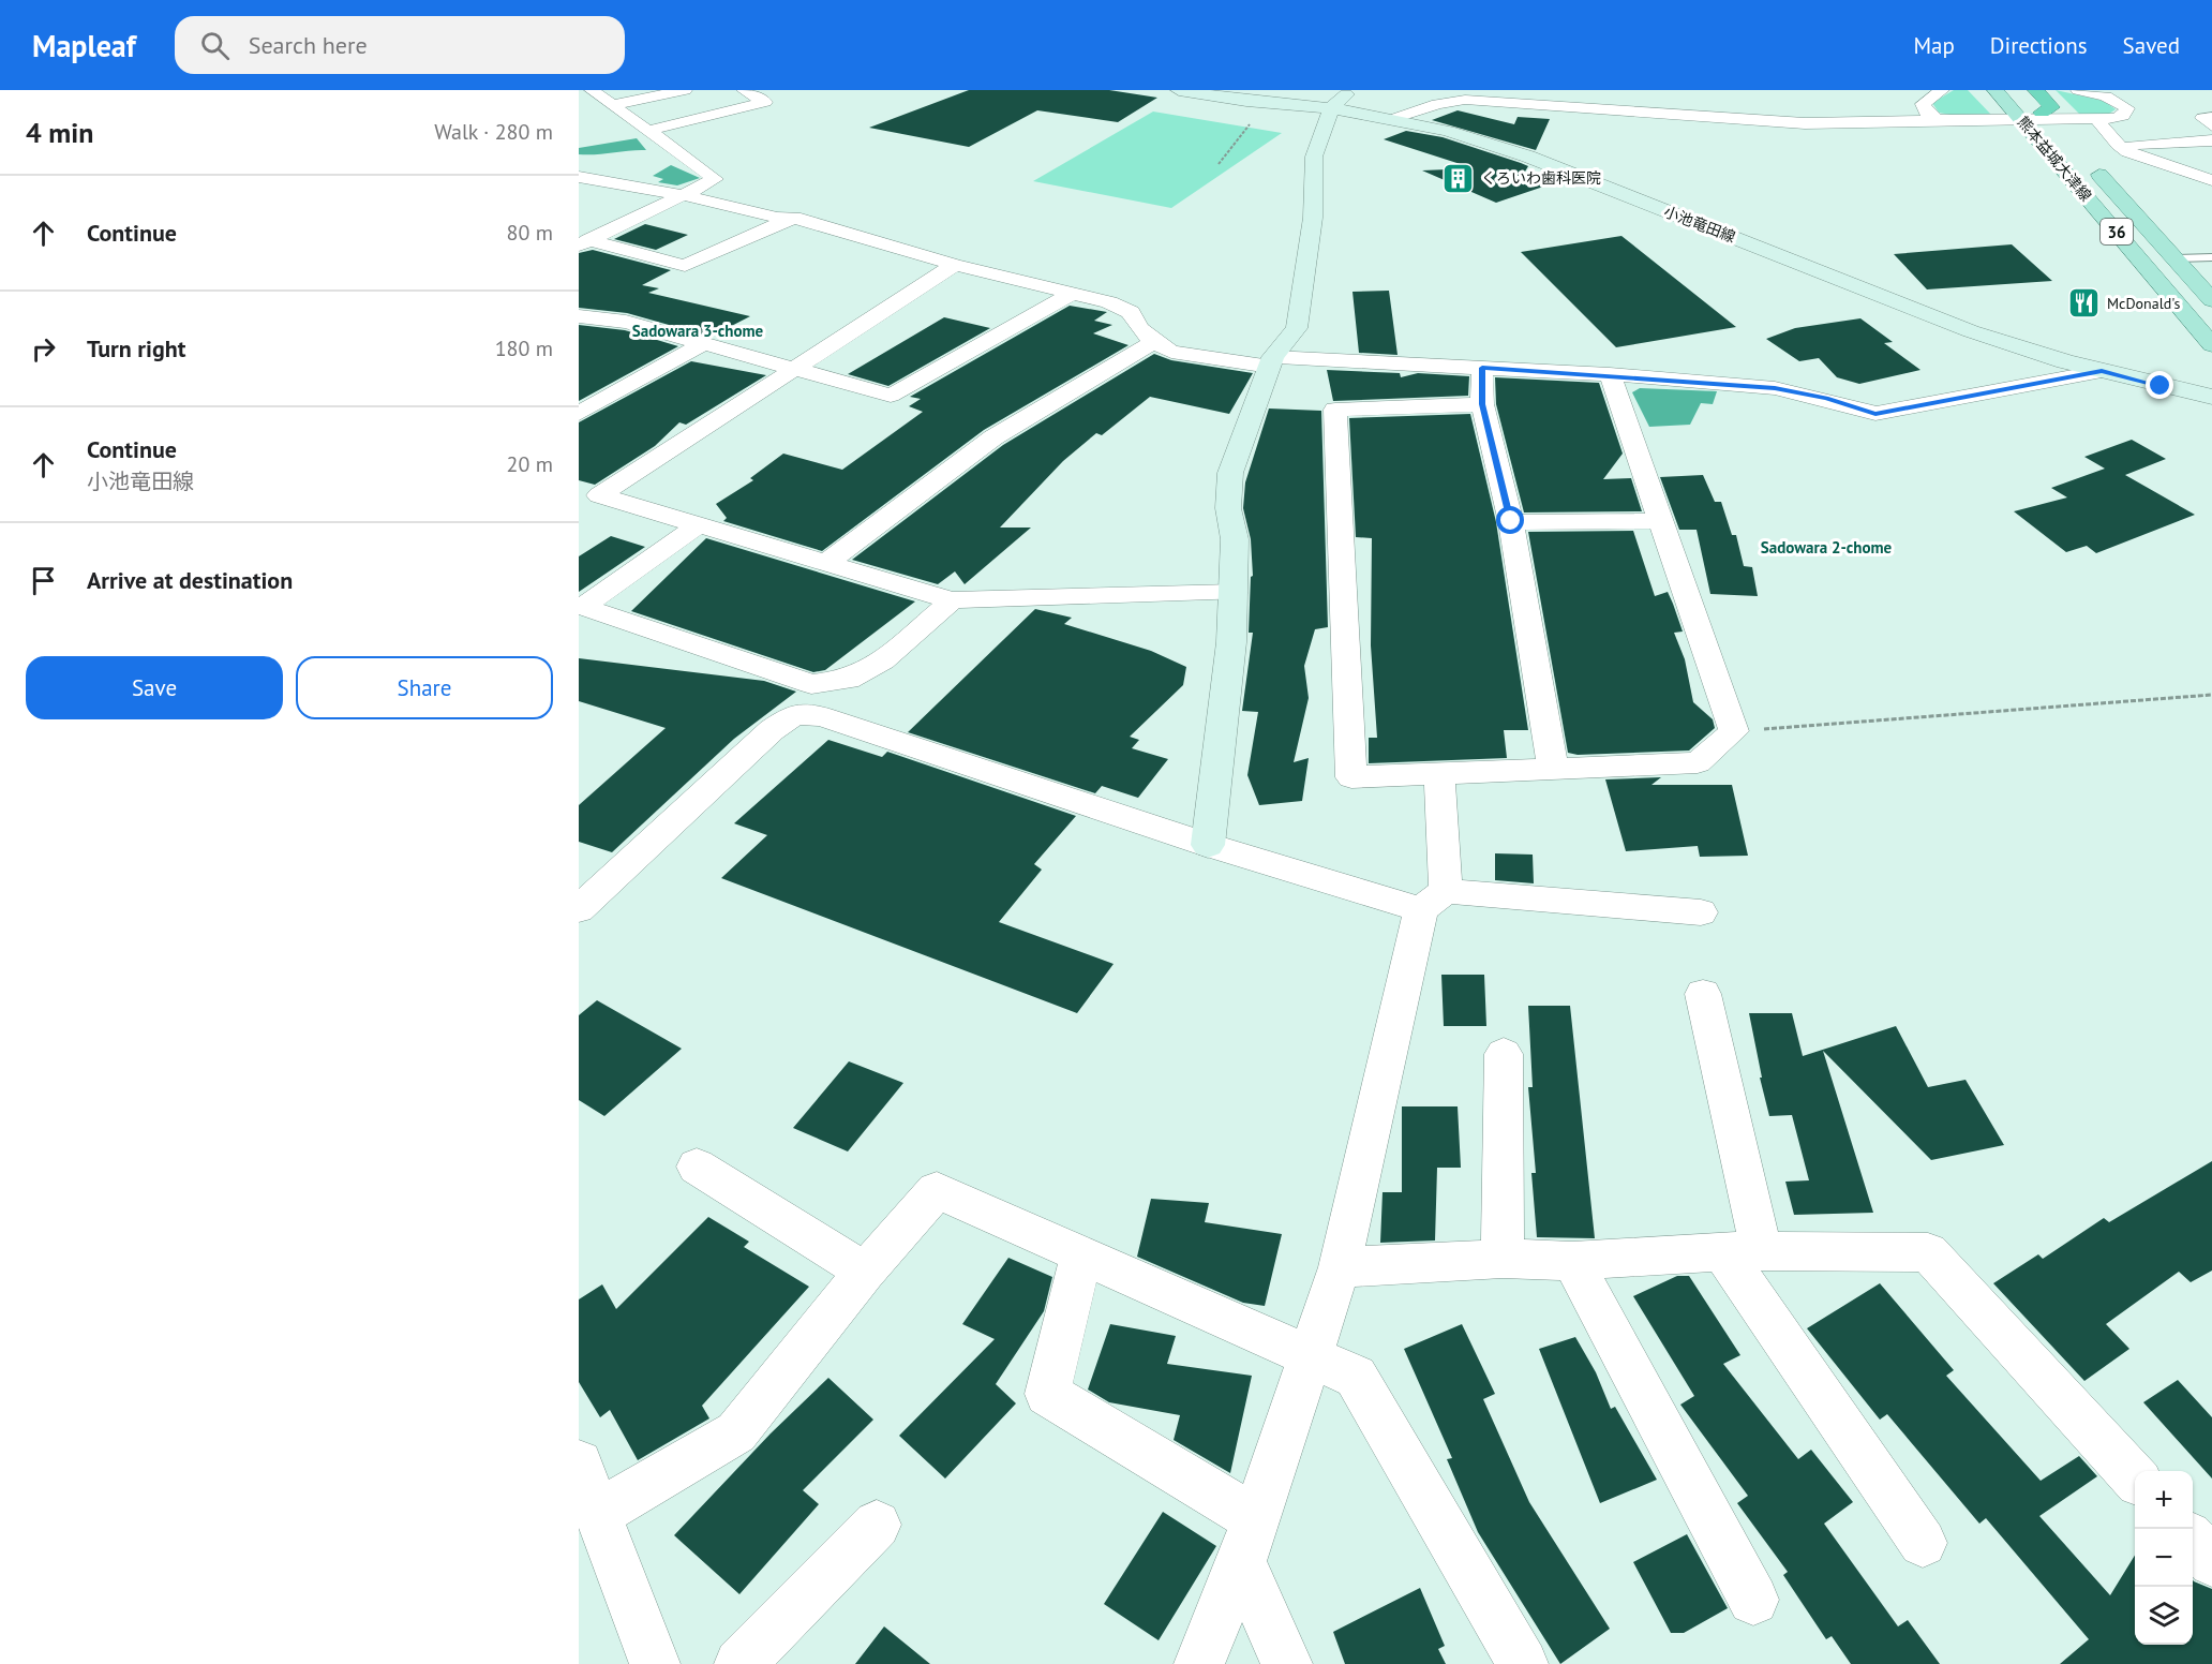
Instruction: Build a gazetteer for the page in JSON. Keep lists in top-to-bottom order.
{
  "streets": {
    "main road": ["熊本益城大津線", "36"],
    "street": ["小池竜田線"]
  },
  "districts": ["Sadowara 3-chome", "Sadowara 2-chome"],
  "places": {
    "building": ["くろいわ歯科医院"],
    "restaurant": ["McDonald's"]
  },
  "page": {
    "header": "Mapleaf",
    "search": "Search here",
    "nav": ["Map", "Directions", "Saved"],
    "heading": ["4 min", "Walk · 280 m"],
    "list": [
      ["Continue", "80 m"],
      ["Turn right", "180 m"],
      ["Continue", "小池竜田線", "20 m"],
      "Arrive at destination"
    ],
    "buttons": ["Save", "Share"],
    "map_buttons": ["+", "−"]
  }
}
